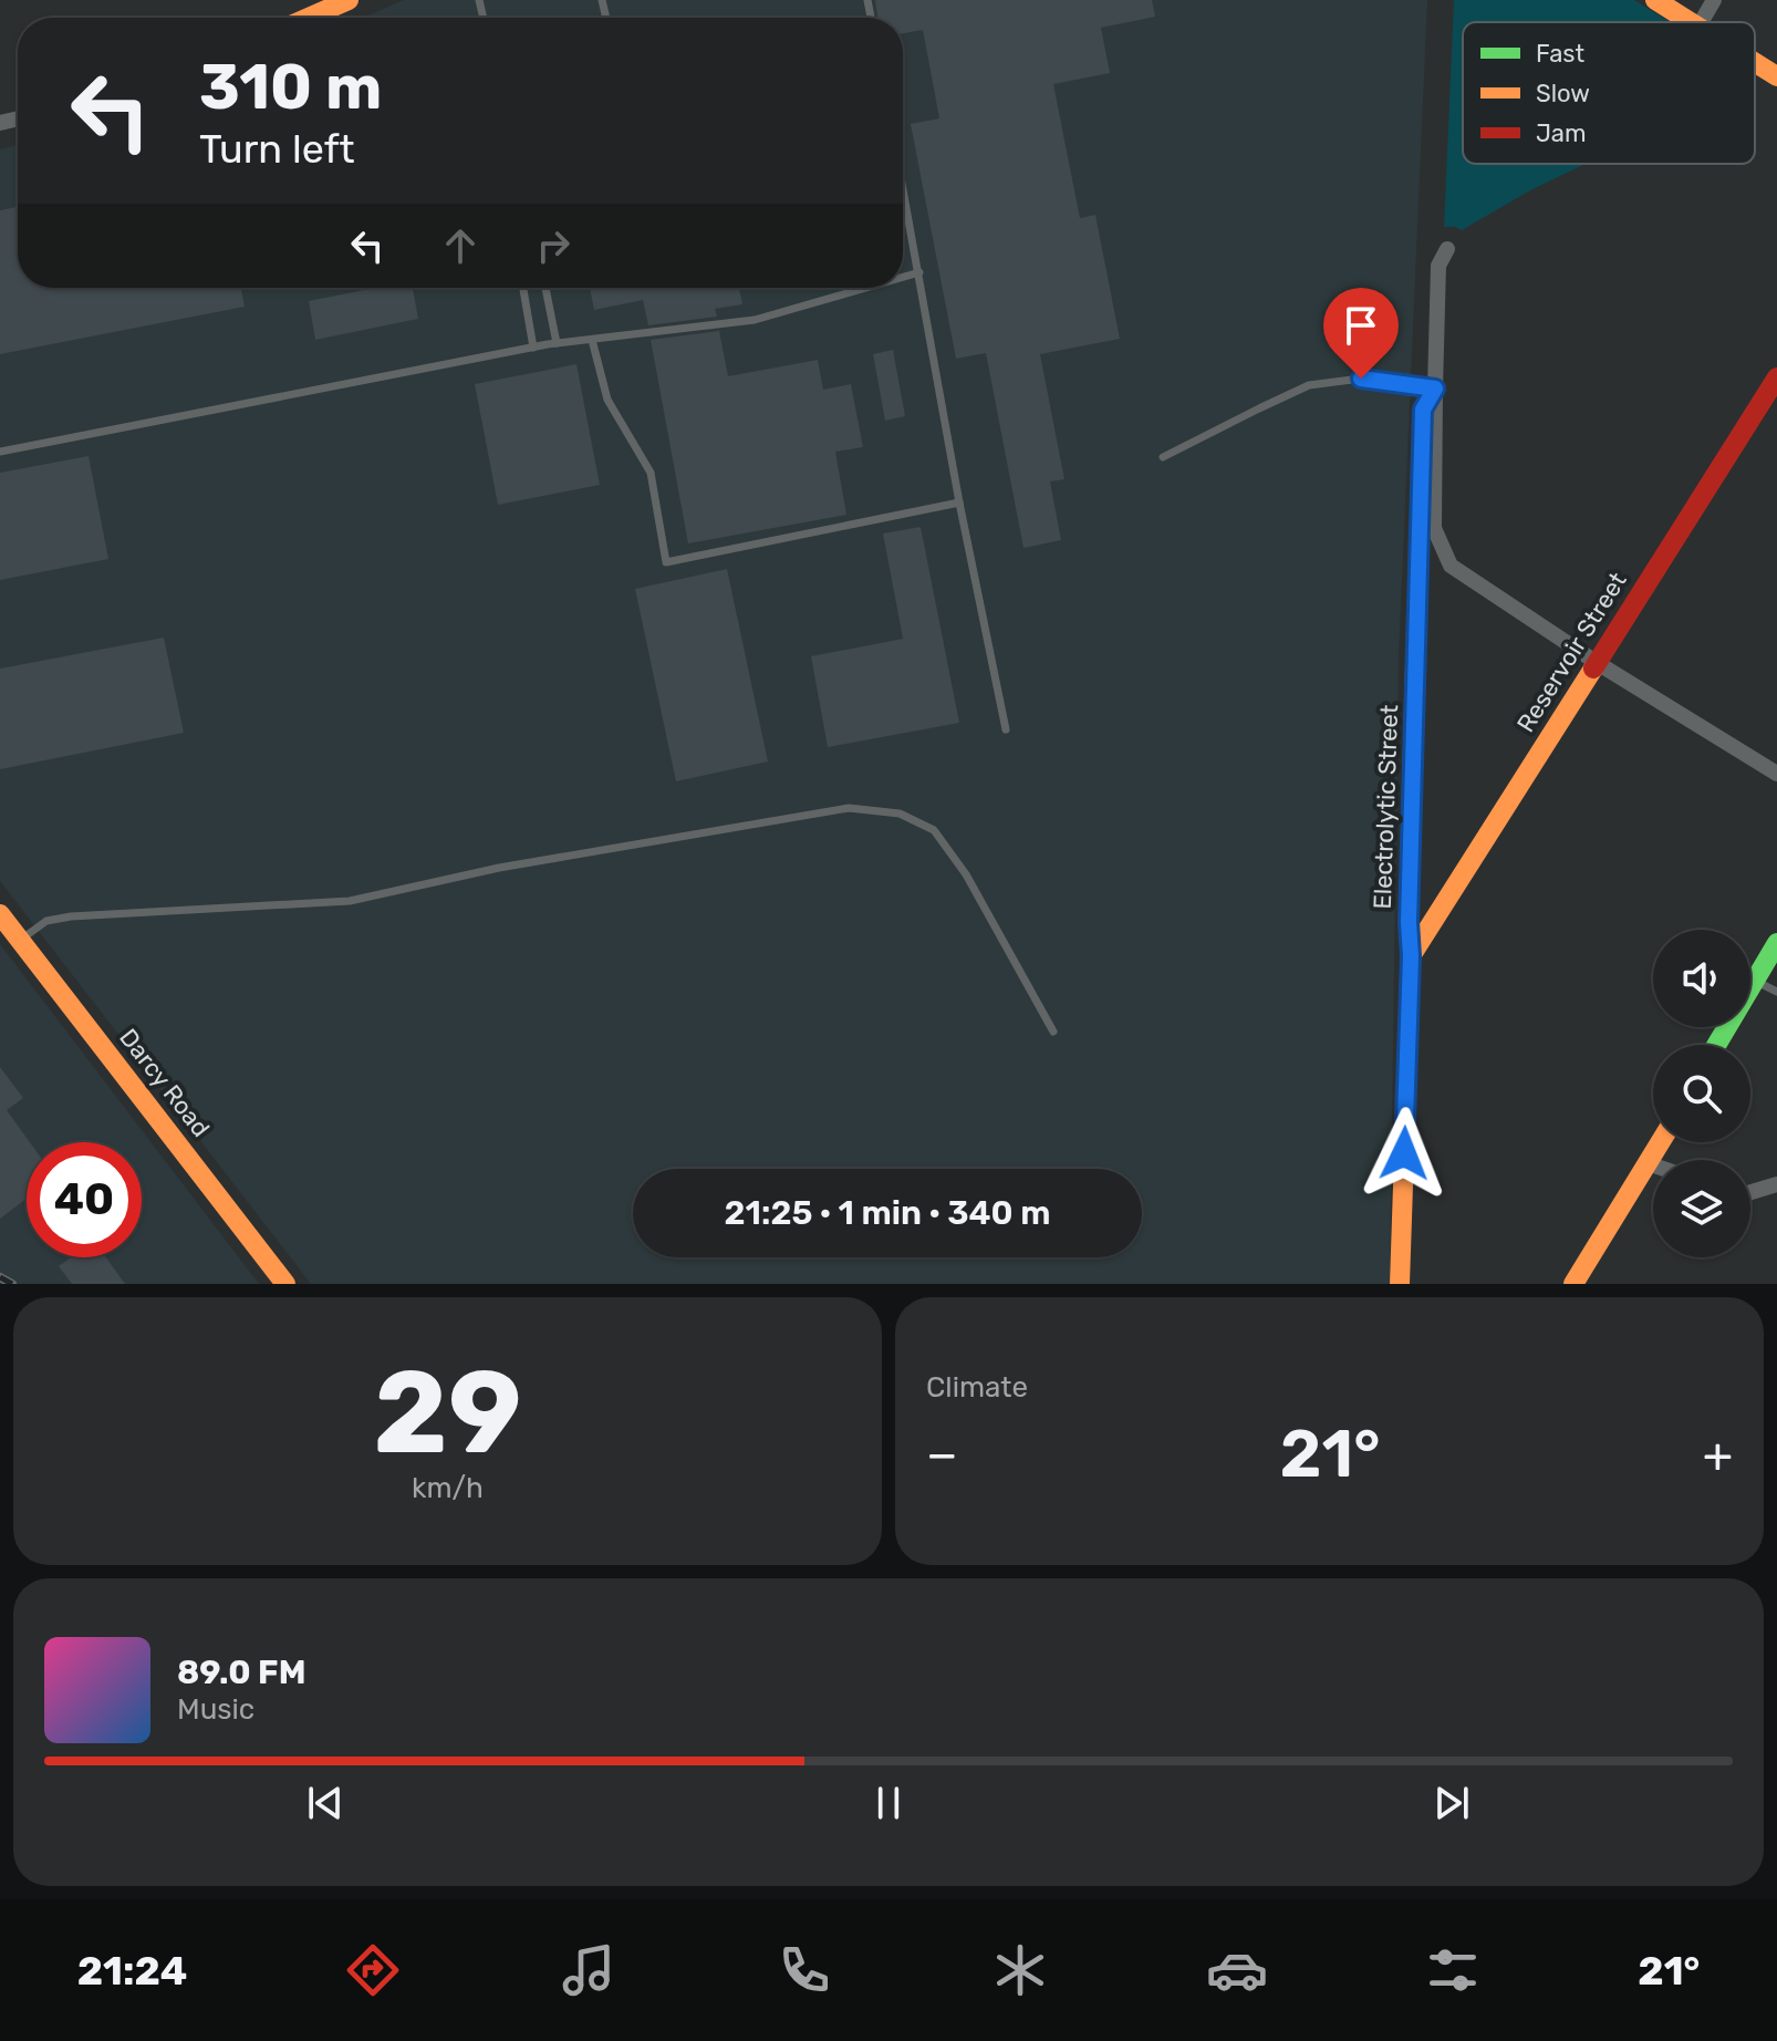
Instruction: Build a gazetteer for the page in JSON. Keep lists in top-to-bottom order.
{
  "streets": {
    "street": ["Reservoir Street", "Electrolytic Street", "Darcy Road"]
  },
  "crossings": [
    ["Reservoir Street", "Electrolytic Street"]
  ],
  "legend": ["Fast", "Slow", "Jam"],
  "page": {
    "turn": ["310 m", "Turn left"],
    "limit": "40",
    "trip": "21:25 · 1 min · 340 m",
    "tile": [
      ["29", "km/h"],
      "Climate"
    ],
    "heat": ["−", "21°", "+"],
    "song": ["89.0 FM", "Music"],
    "tabs": ["21:24", "21°"]
  }
}
